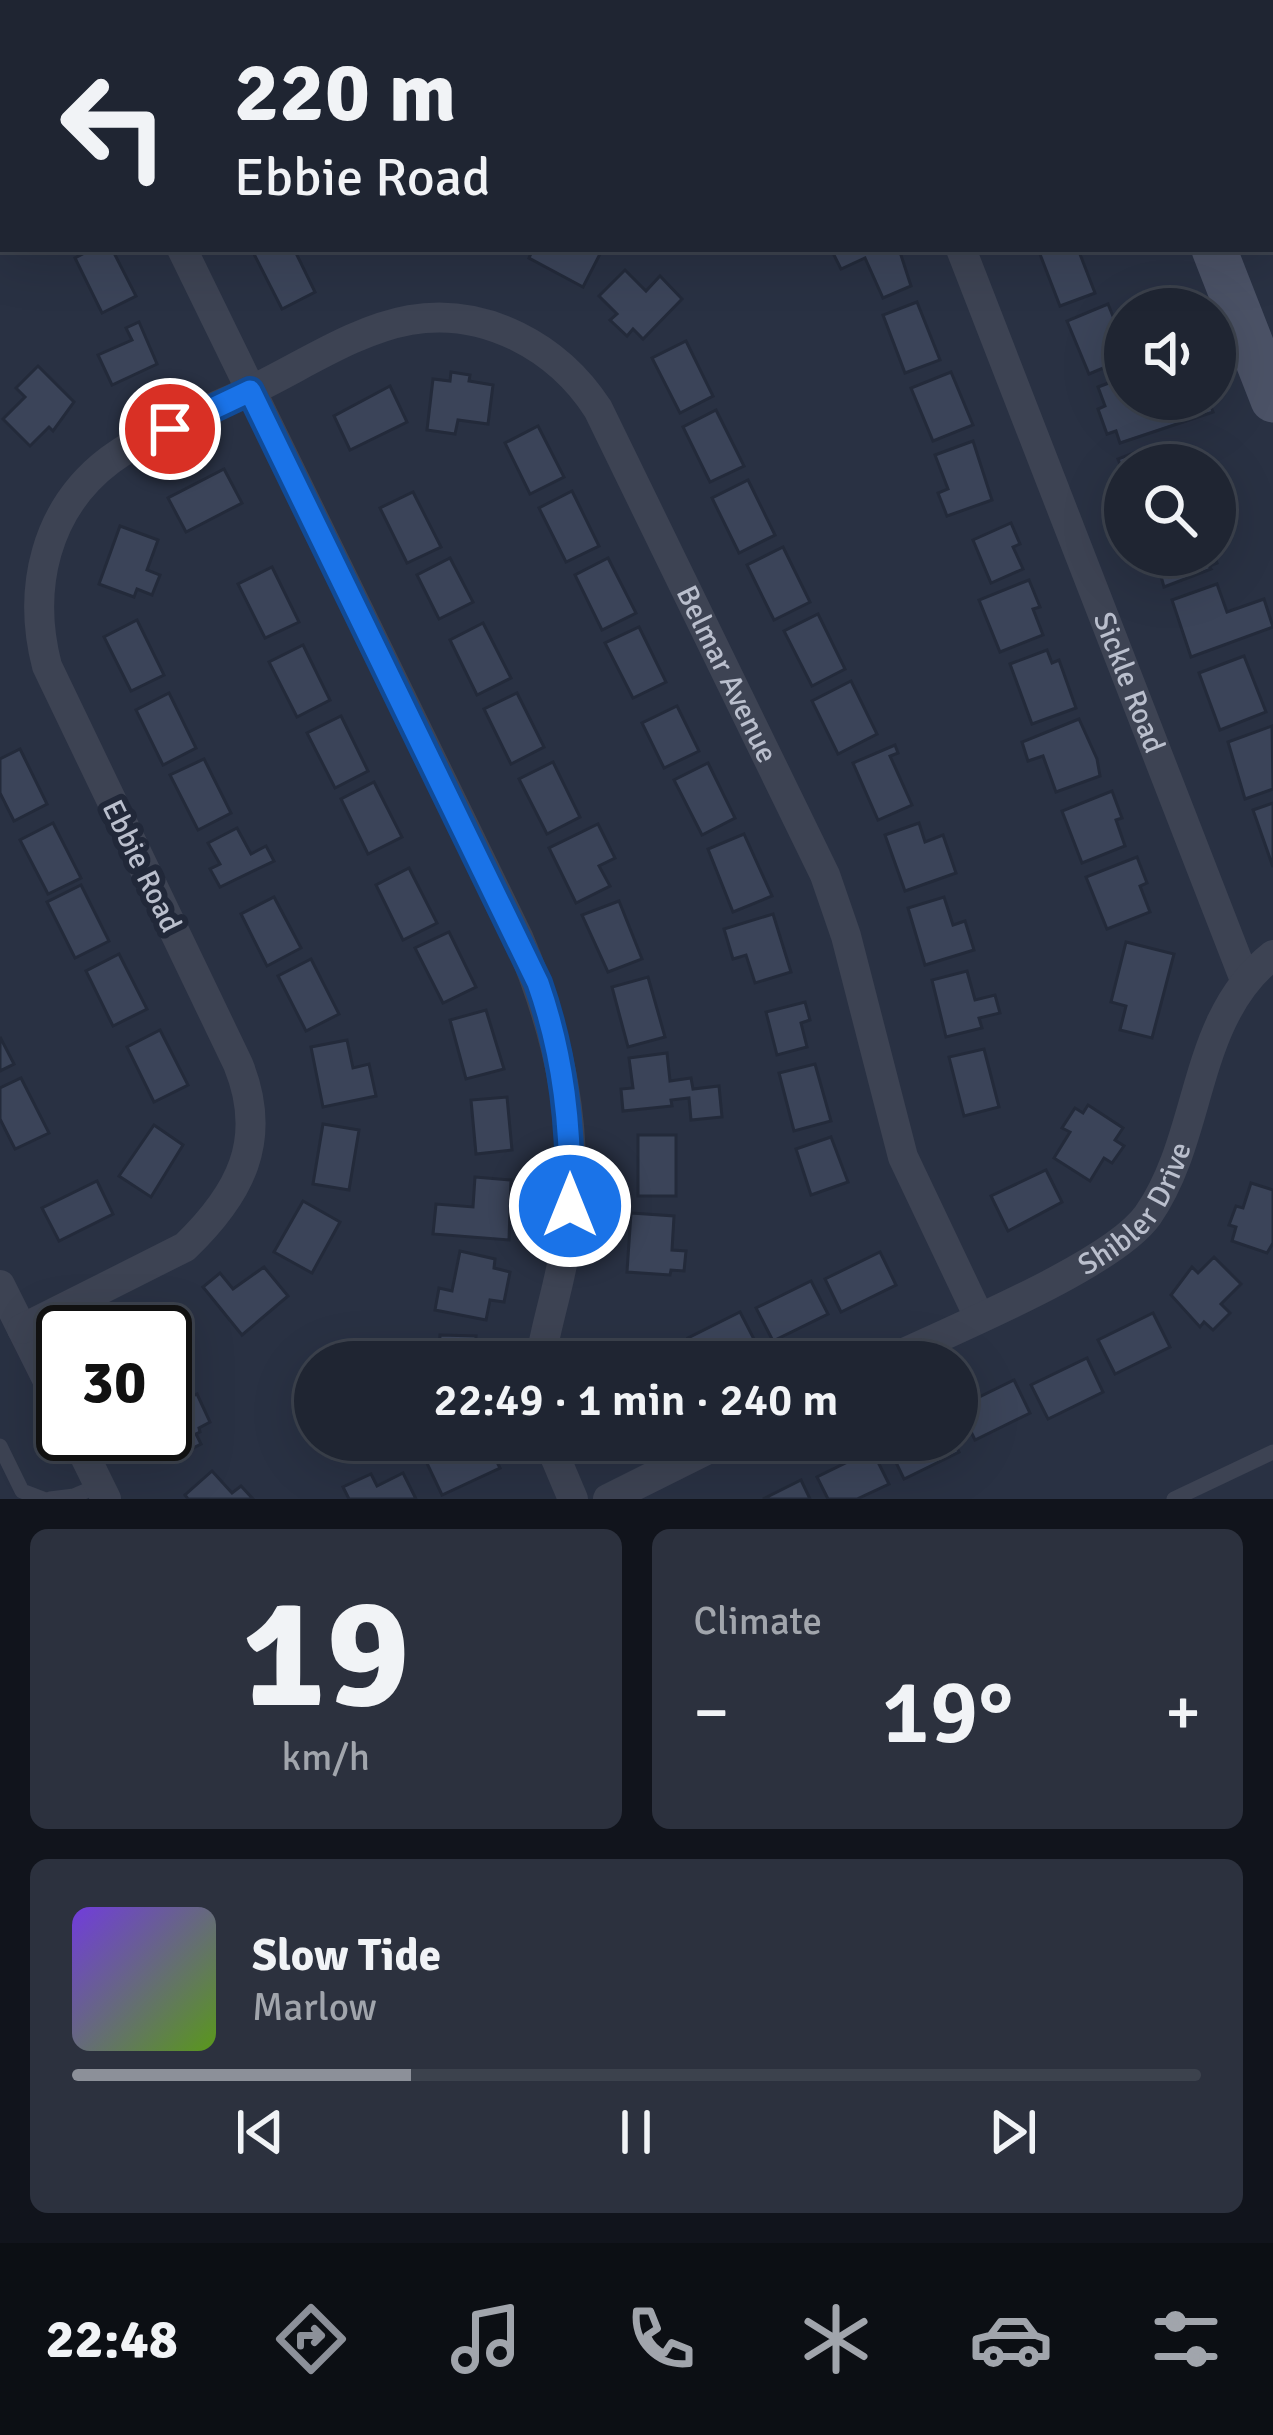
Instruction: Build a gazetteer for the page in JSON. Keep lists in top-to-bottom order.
{
  "streets": {
    "street": [
      "Belmar Avenue",
      "Sickle Road",
      "Ebbie Road",
      "Shibler Drive"
    ]
  },
  "crossings": [
    ["Belmar Avenue", "Ebbie Road"],
    ["Belmar Avenue", "Shibler Drive"],
    ["Sickle Road", "Shibler Drive"]
  ],
  "page": {
    "turn": ["220 m", "Ebbie Road"],
    "limit": "30",
    "trip": "22:49 · 1 min · 240 m",
    "tile": [
      ["19", "km/h"],
      "Climate"
    ],
    "heat": ["−", "19°", "+"],
    "song": ["Slow Tide", "Marlow"],
    "tabs": "22:48"
  }
}
